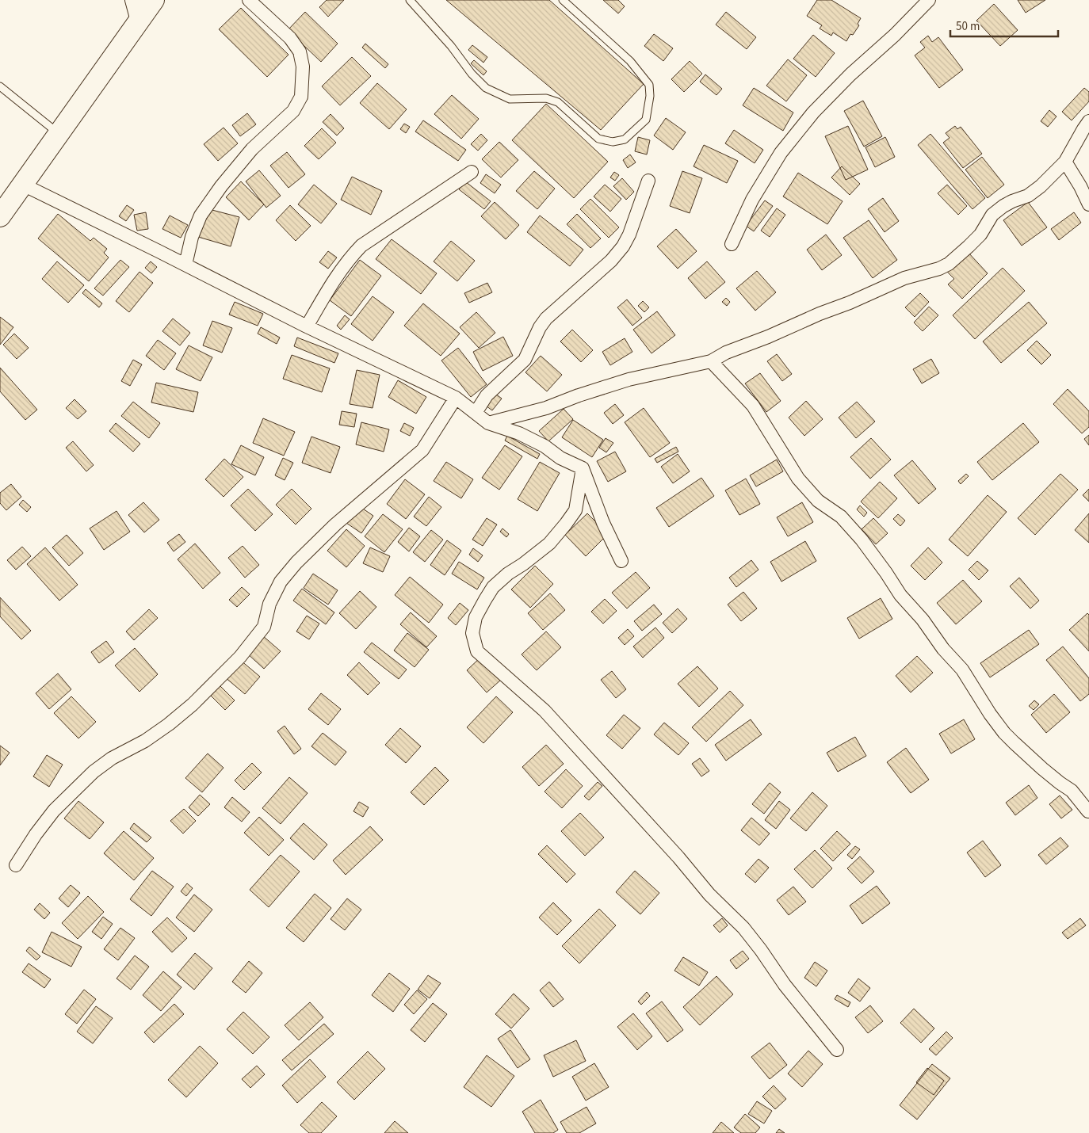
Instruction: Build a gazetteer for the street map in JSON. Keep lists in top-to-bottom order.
{
  "scale_bar": "50 m"
}
